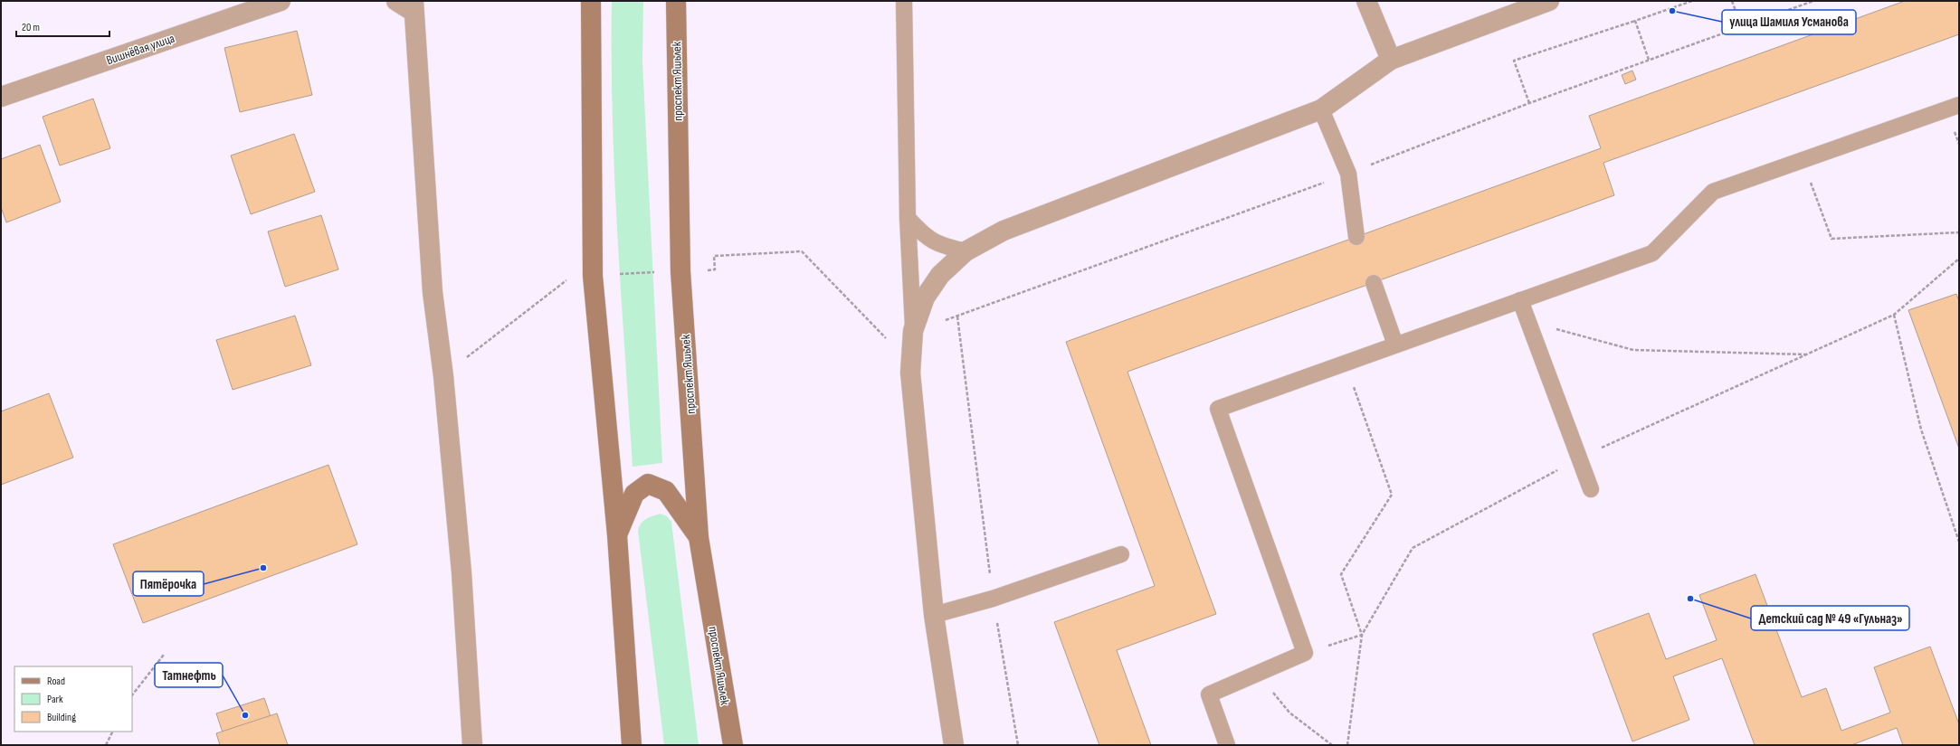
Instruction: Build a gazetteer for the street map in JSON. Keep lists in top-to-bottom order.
{
  "streets": {
    "main road": ["проспект Яшьлек"],
    "street": ["Вишнёвая улица"]
  },
  "places": [
    "улица Шамиля Усманова",
    "Пятёрочка",
    "Детский сад № 49 «Гульназ»",
    "Татнефть"
  ],
  "legend": ["Road", "Park", "Building"],
  "scale_bar": "20 m"
}
